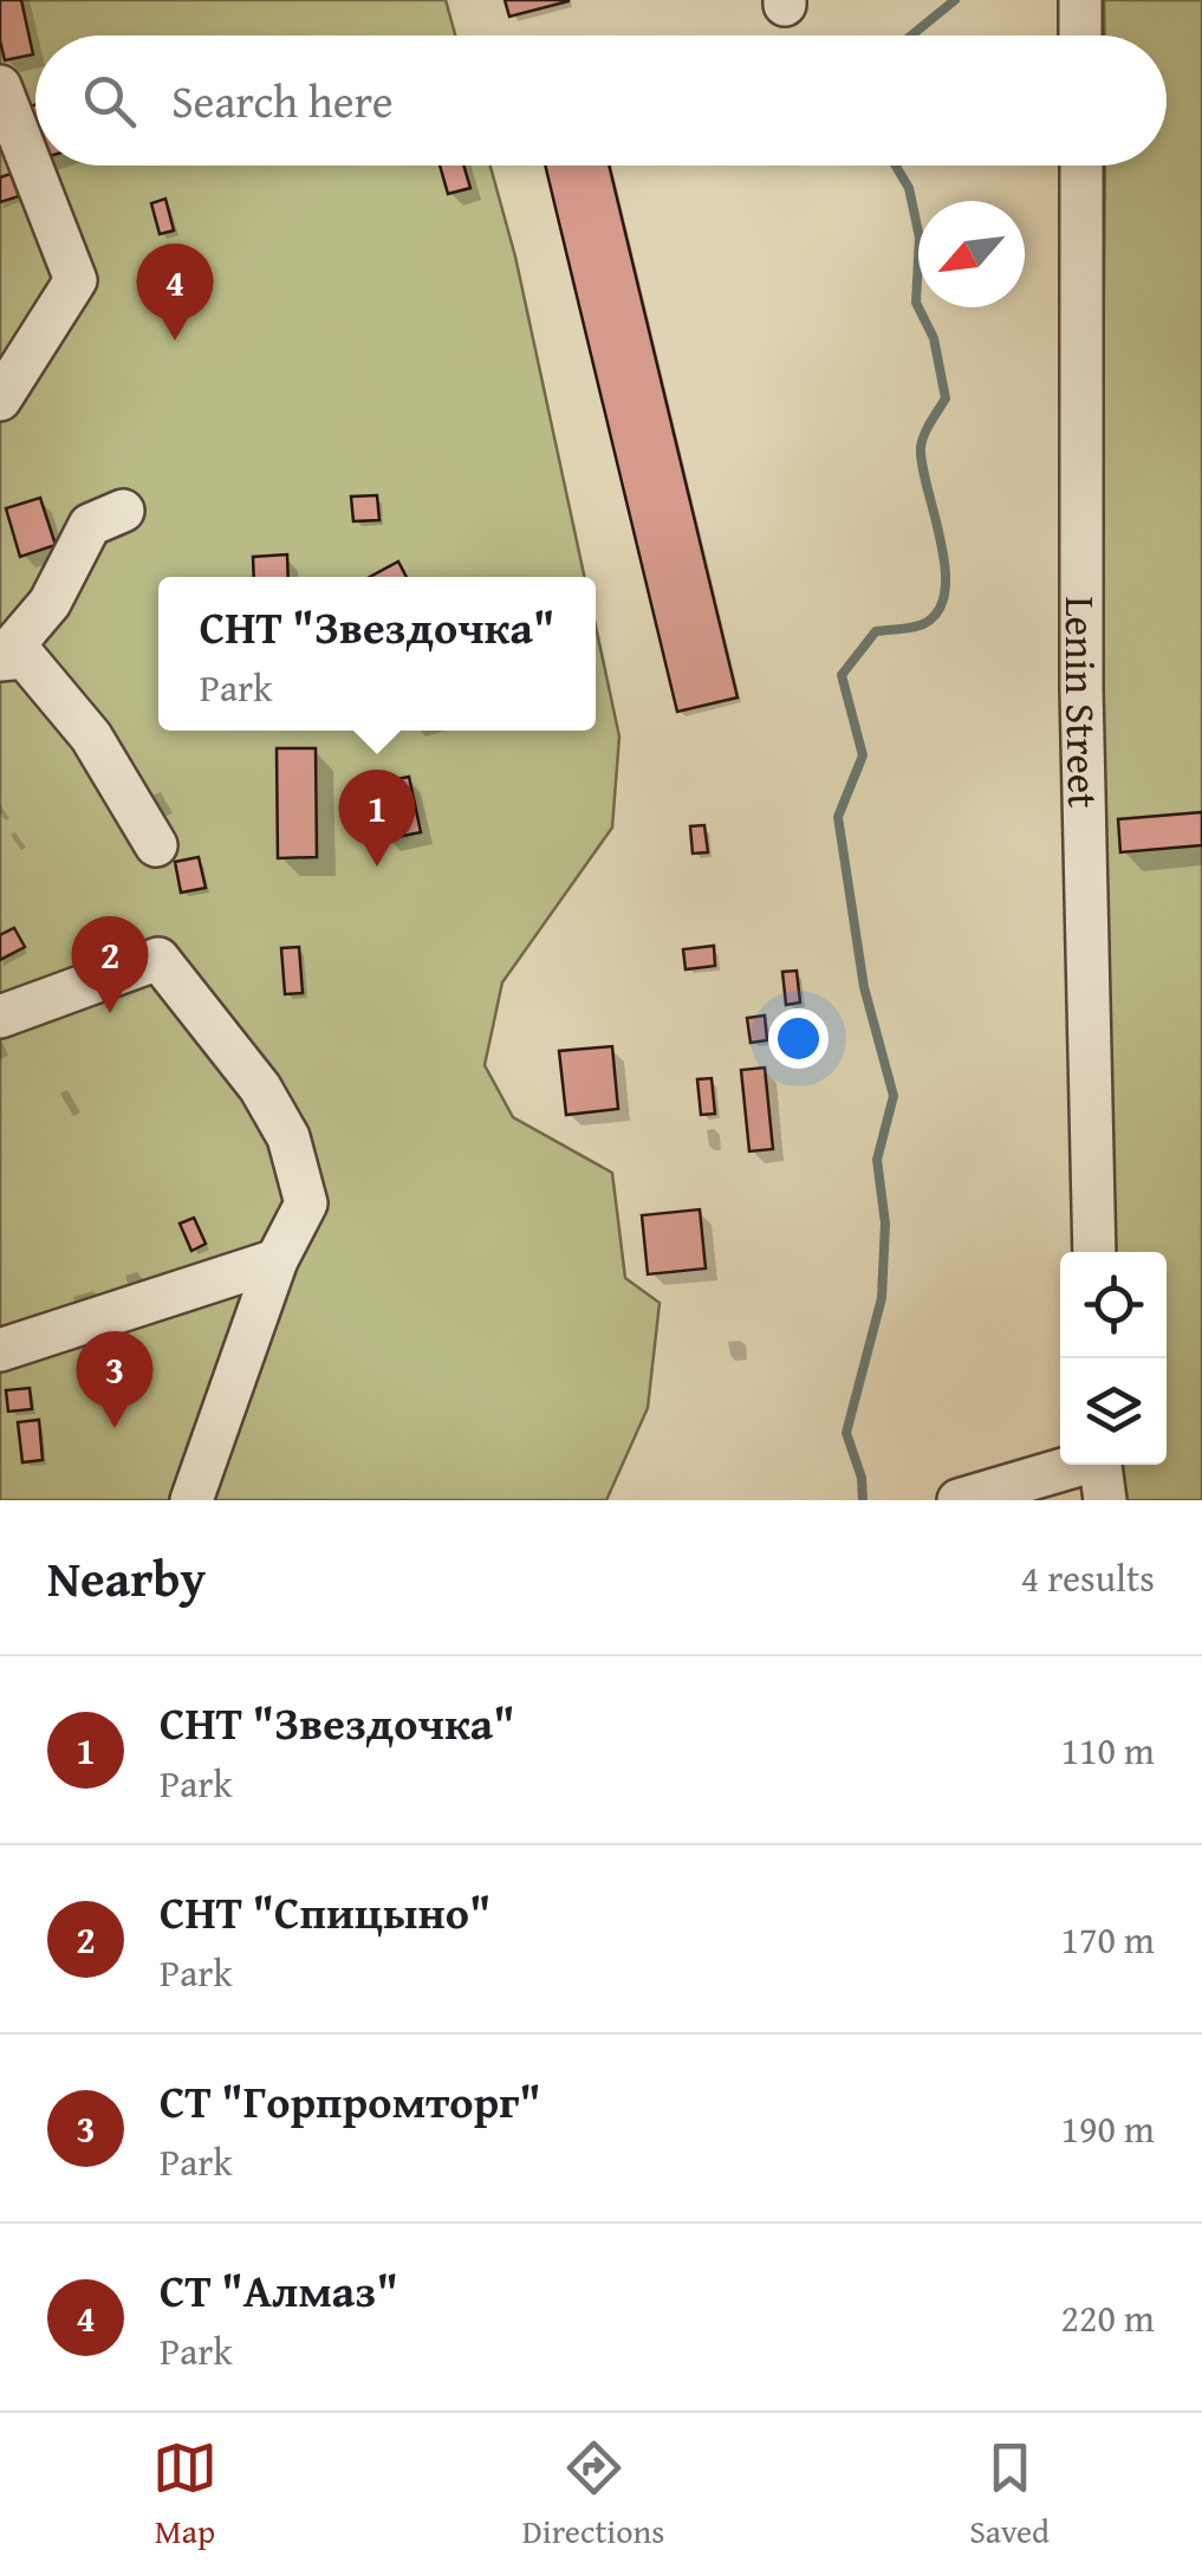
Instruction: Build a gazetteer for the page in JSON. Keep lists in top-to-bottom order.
{
  "streets": {
    "street": ["Lenin Street"]
  },
  "north": "bottom left",
  "page": {
    "search": "Search here",
    "pins": [
      "4",
      "1",
      "2",
      "3"
    ],
    "popup": ["СНТ \"Звездочка\"", "Park"],
    "heading": ["Nearby", "4 results"],
    "list": [
      {
        "mark": "1",
        "name": "СНТ \"Звездочка\"",
        "note": "Park",
        "value": "110 m"
      },
      {
        "mark": "2",
        "name": "СНТ \"Спицыно\"",
        "note": "Park",
        "value": "170 m"
      },
      {
        "mark": "3",
        "name": "СТ \"Горпромторг\"",
        "note": "Park",
        "value": "190 m"
      },
      {
        "mark": "4",
        "name": "СТ \"Алмаз\"",
        "note": "Park",
        "value": "220 m"
      }
    ],
    "nav": ["Map", "Directions", "Saved"]
  }
}
